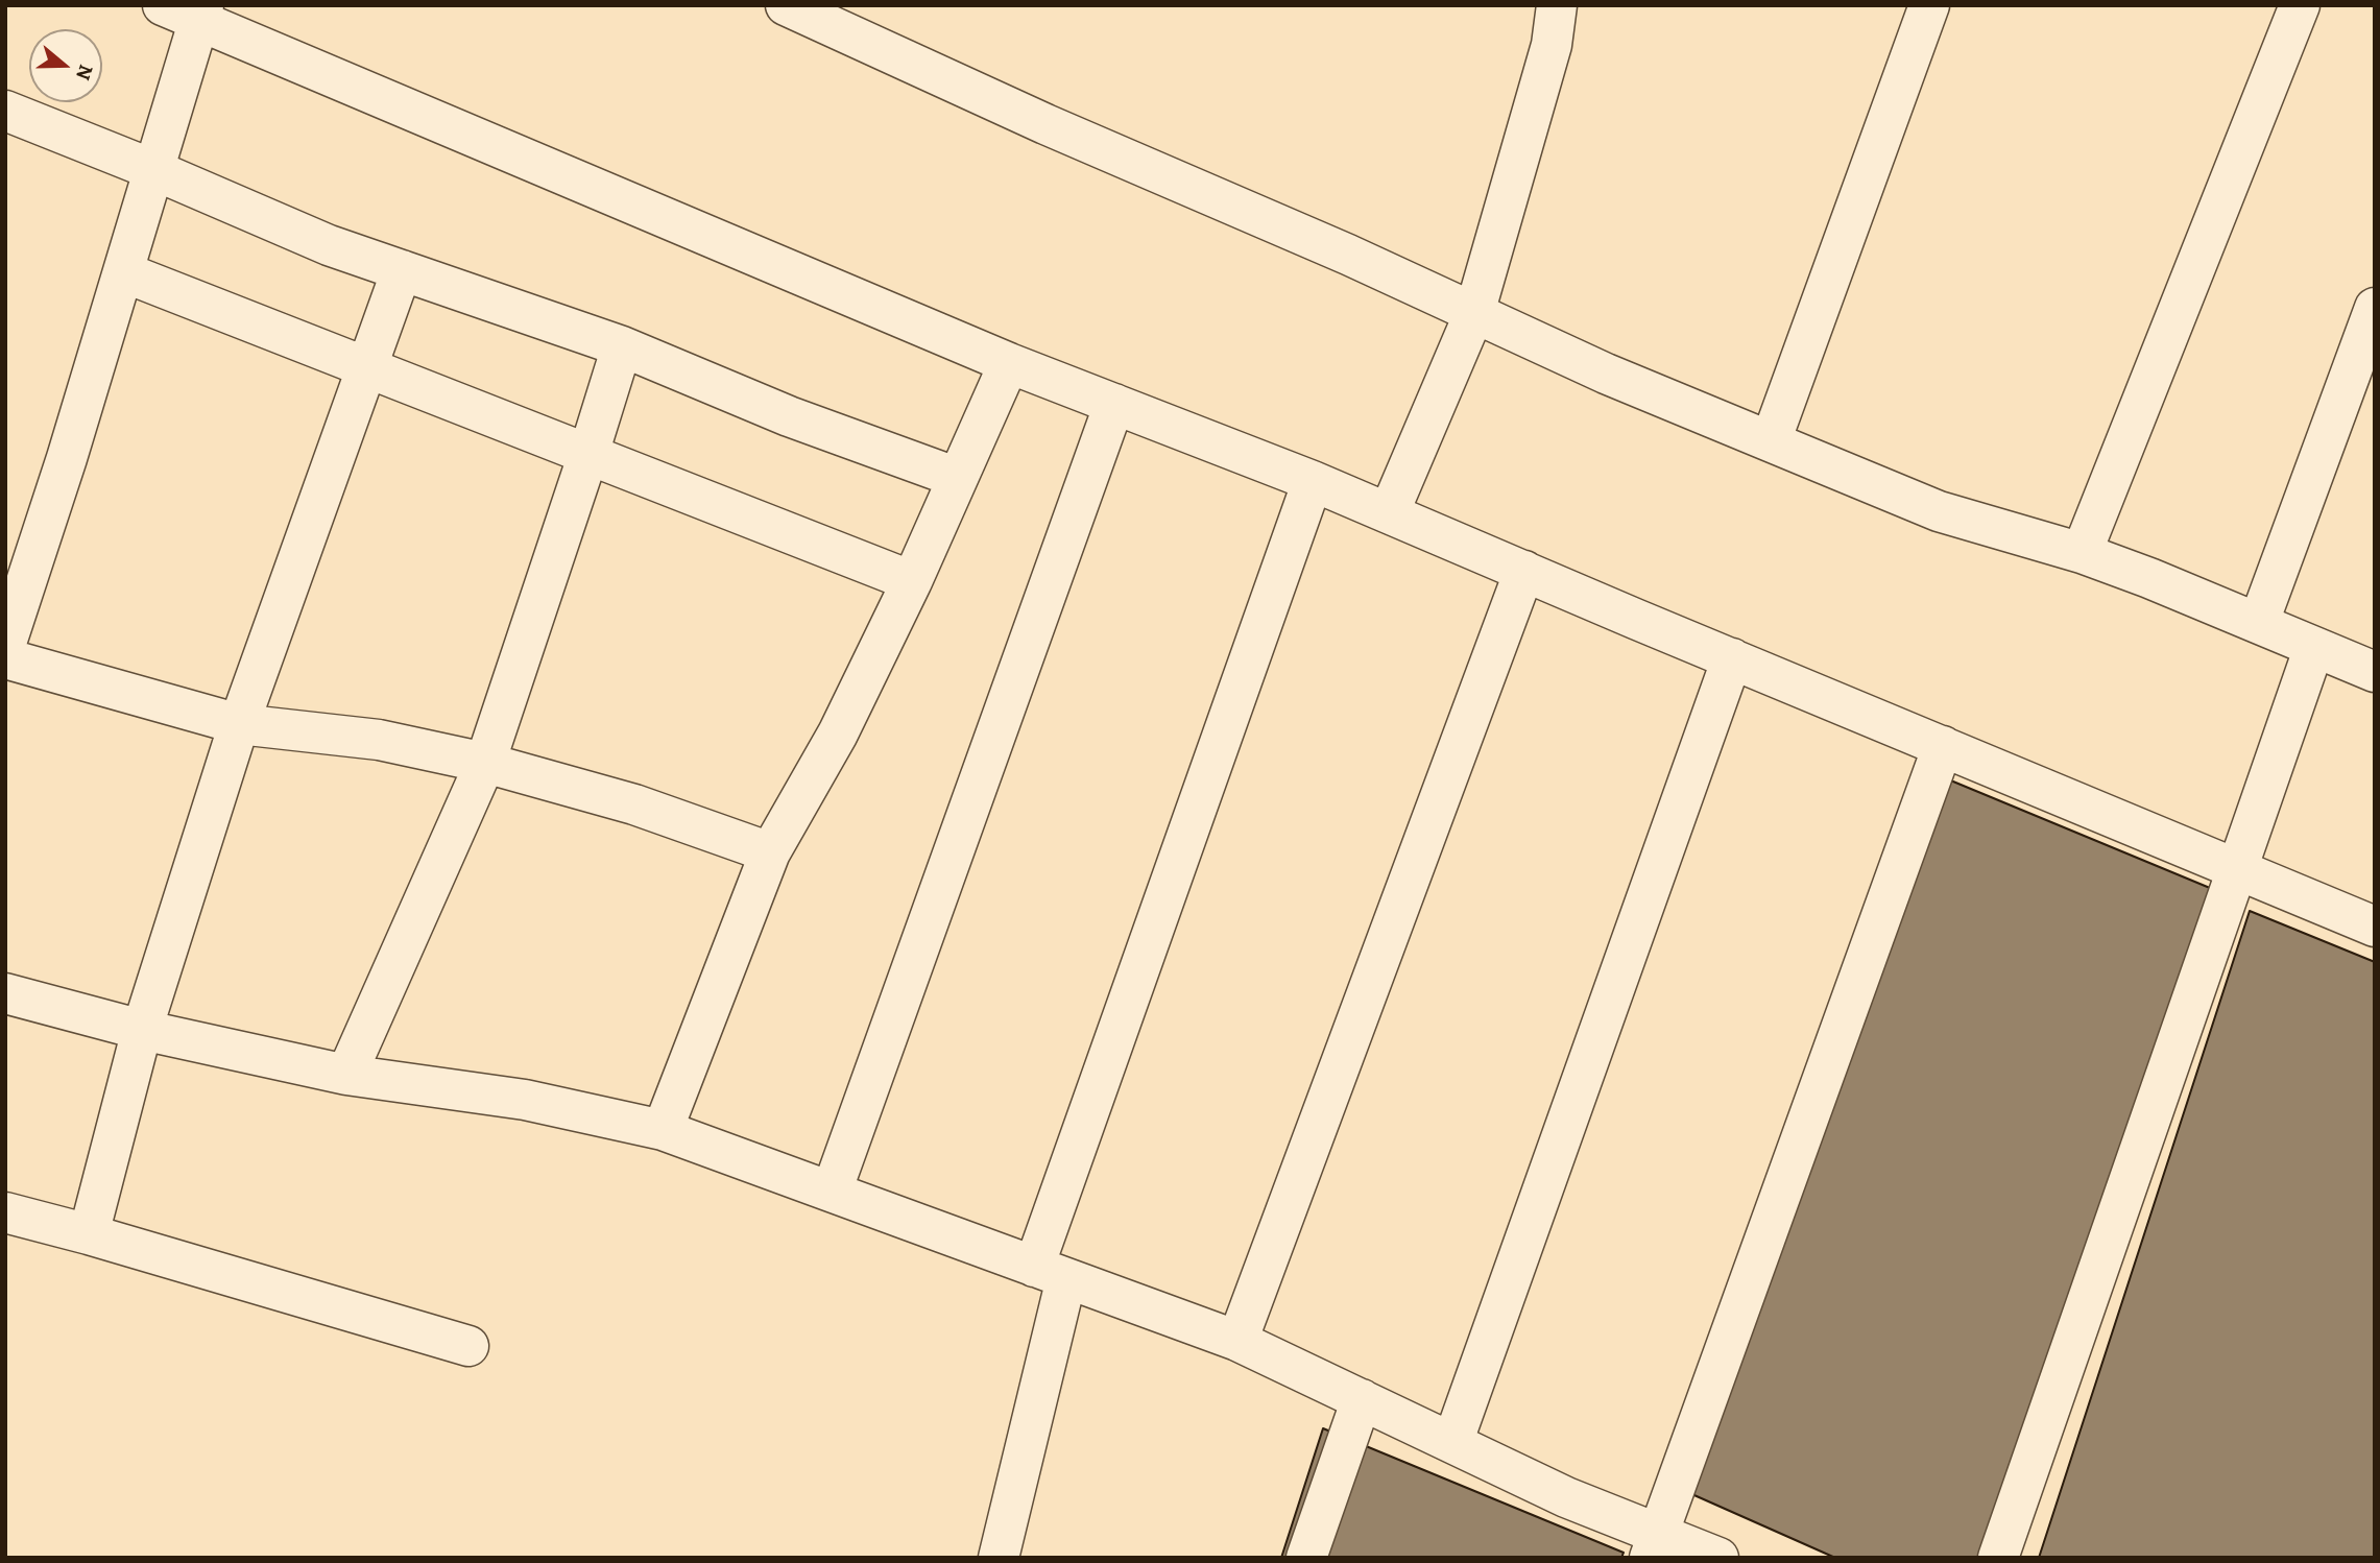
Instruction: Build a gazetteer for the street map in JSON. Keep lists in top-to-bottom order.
{
  "north": "right"
}
